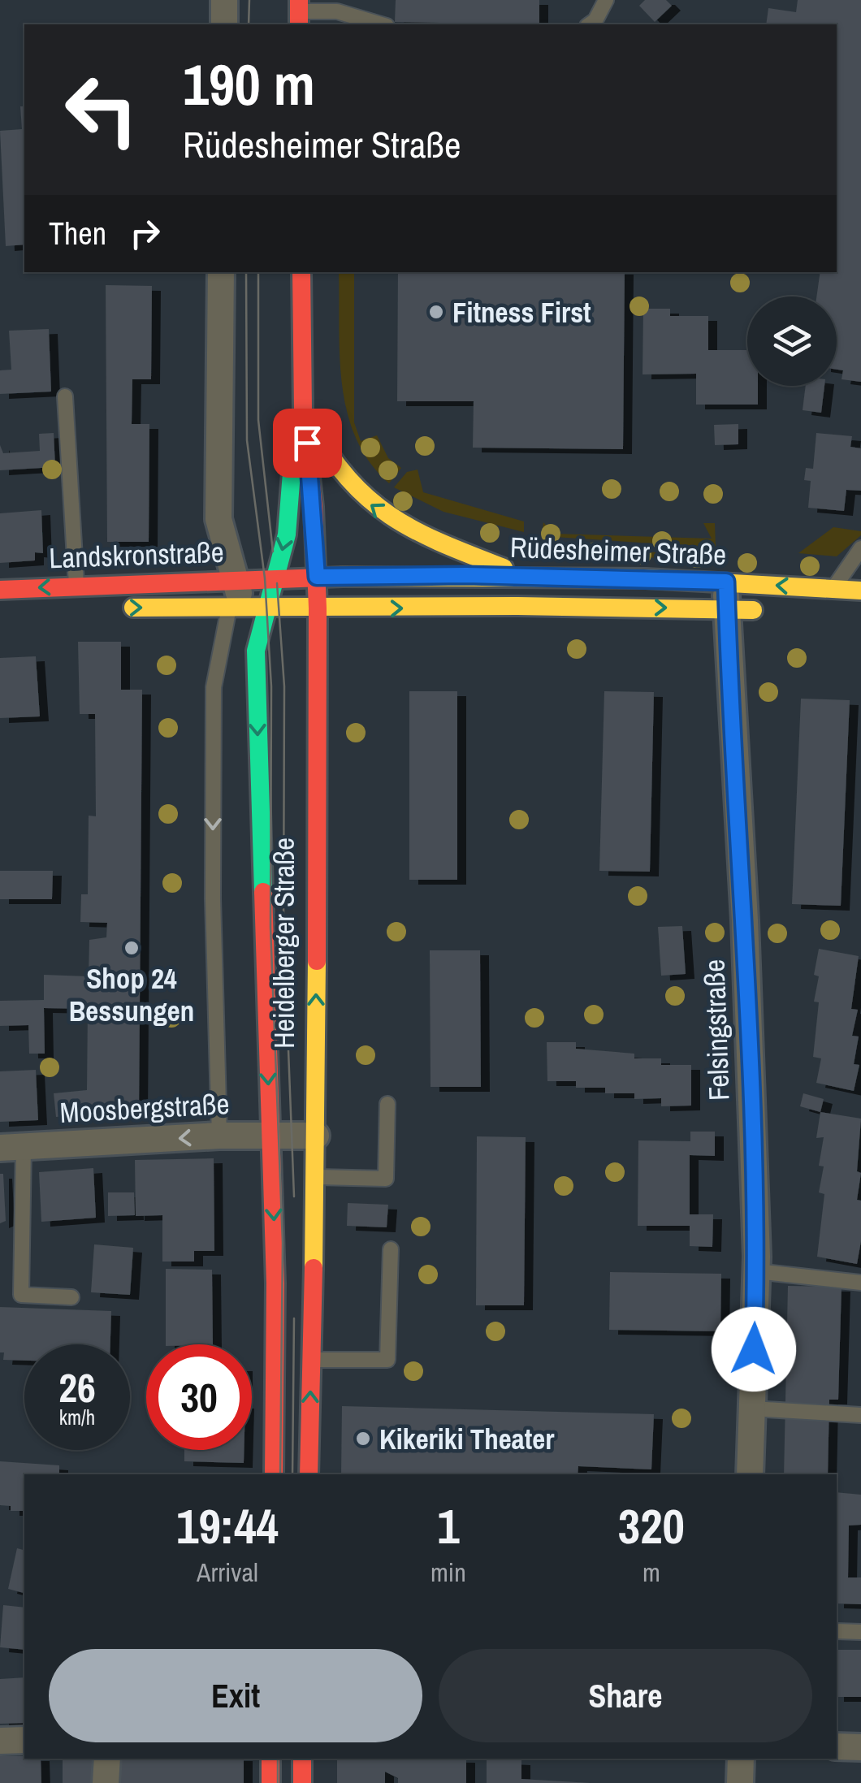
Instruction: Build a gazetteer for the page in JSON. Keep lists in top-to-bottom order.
{
  "streets": {
    "main road": ["Rüdesheimer Straße", "Landskronstraße", "Heidelberger Straße"],
    "street": ["Felsingstraße", "Moosbergstraße"]
  },
  "crossings": [
    ["Rüdesheimer Straße", "Landskronstraße"],
    ["Rüdesheimer Straße", "Heidelberger Straße"],
    ["Rüdesheimer Straße", "Felsingstraße"],
    ["Landskronstraße", "Heidelberger Straße"],
    ["Heidelberger Straße", "Moosbergstraße"]
  ],
  "one_way": ["Moosbergstraße"],
  "places": ["Fitness First", "Shop 24 Bessungen", "Kikeriki Theater"],
  "page": {
    "turn": ["190 m", "Rüdesheimer Straße"],
    "then": "Then",
    "speed": "26 km/h",
    "limit": "30",
    "eta": [
      "19:44",
      "Arrival",
      "1",
      "min",
      "320",
      "m"
    ],
    "buttons": ["Exit", "Share"]
  }
}
